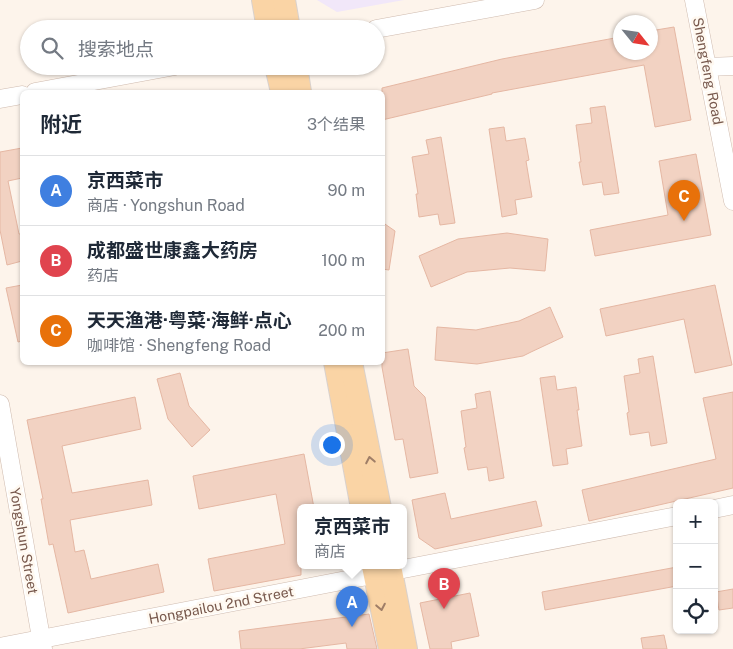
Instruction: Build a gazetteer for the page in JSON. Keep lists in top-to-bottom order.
{
  "streets": {
    "street": ["Shengfeng Road", "Yongshun Street", "Hongpailou 2nd Street"]
  },
  "crossings": [
    ["Yongshun Street", "Hongpailou 2nd Street"]
  ],
  "north": "bottom right",
  "page": {
    "search": "搜索地点",
    "heading": ["附近", "3个结果"],
    "list": [
      {
        "mark": "A",
        "name": "京西菜市",
        "note": "商店 · Yongshun Road",
        "value": "90 m"
      },
      {
        "mark": "B",
        "name": "成都盛世康鑫大药房",
        "note": "药店",
        "value": "100 m"
      },
      {
        "mark": "C",
        "name": "天天渔港·粤菜·海鲜·点心",
        "note": "咖啡馆 · Shengfeng Road",
        "value": "200 m"
      }
    ],
    "pins": ["C", "B", "A"],
    "map_buttons": ["+", "−"],
    "popup": ["京西菜市", "商店"]
  }
}
